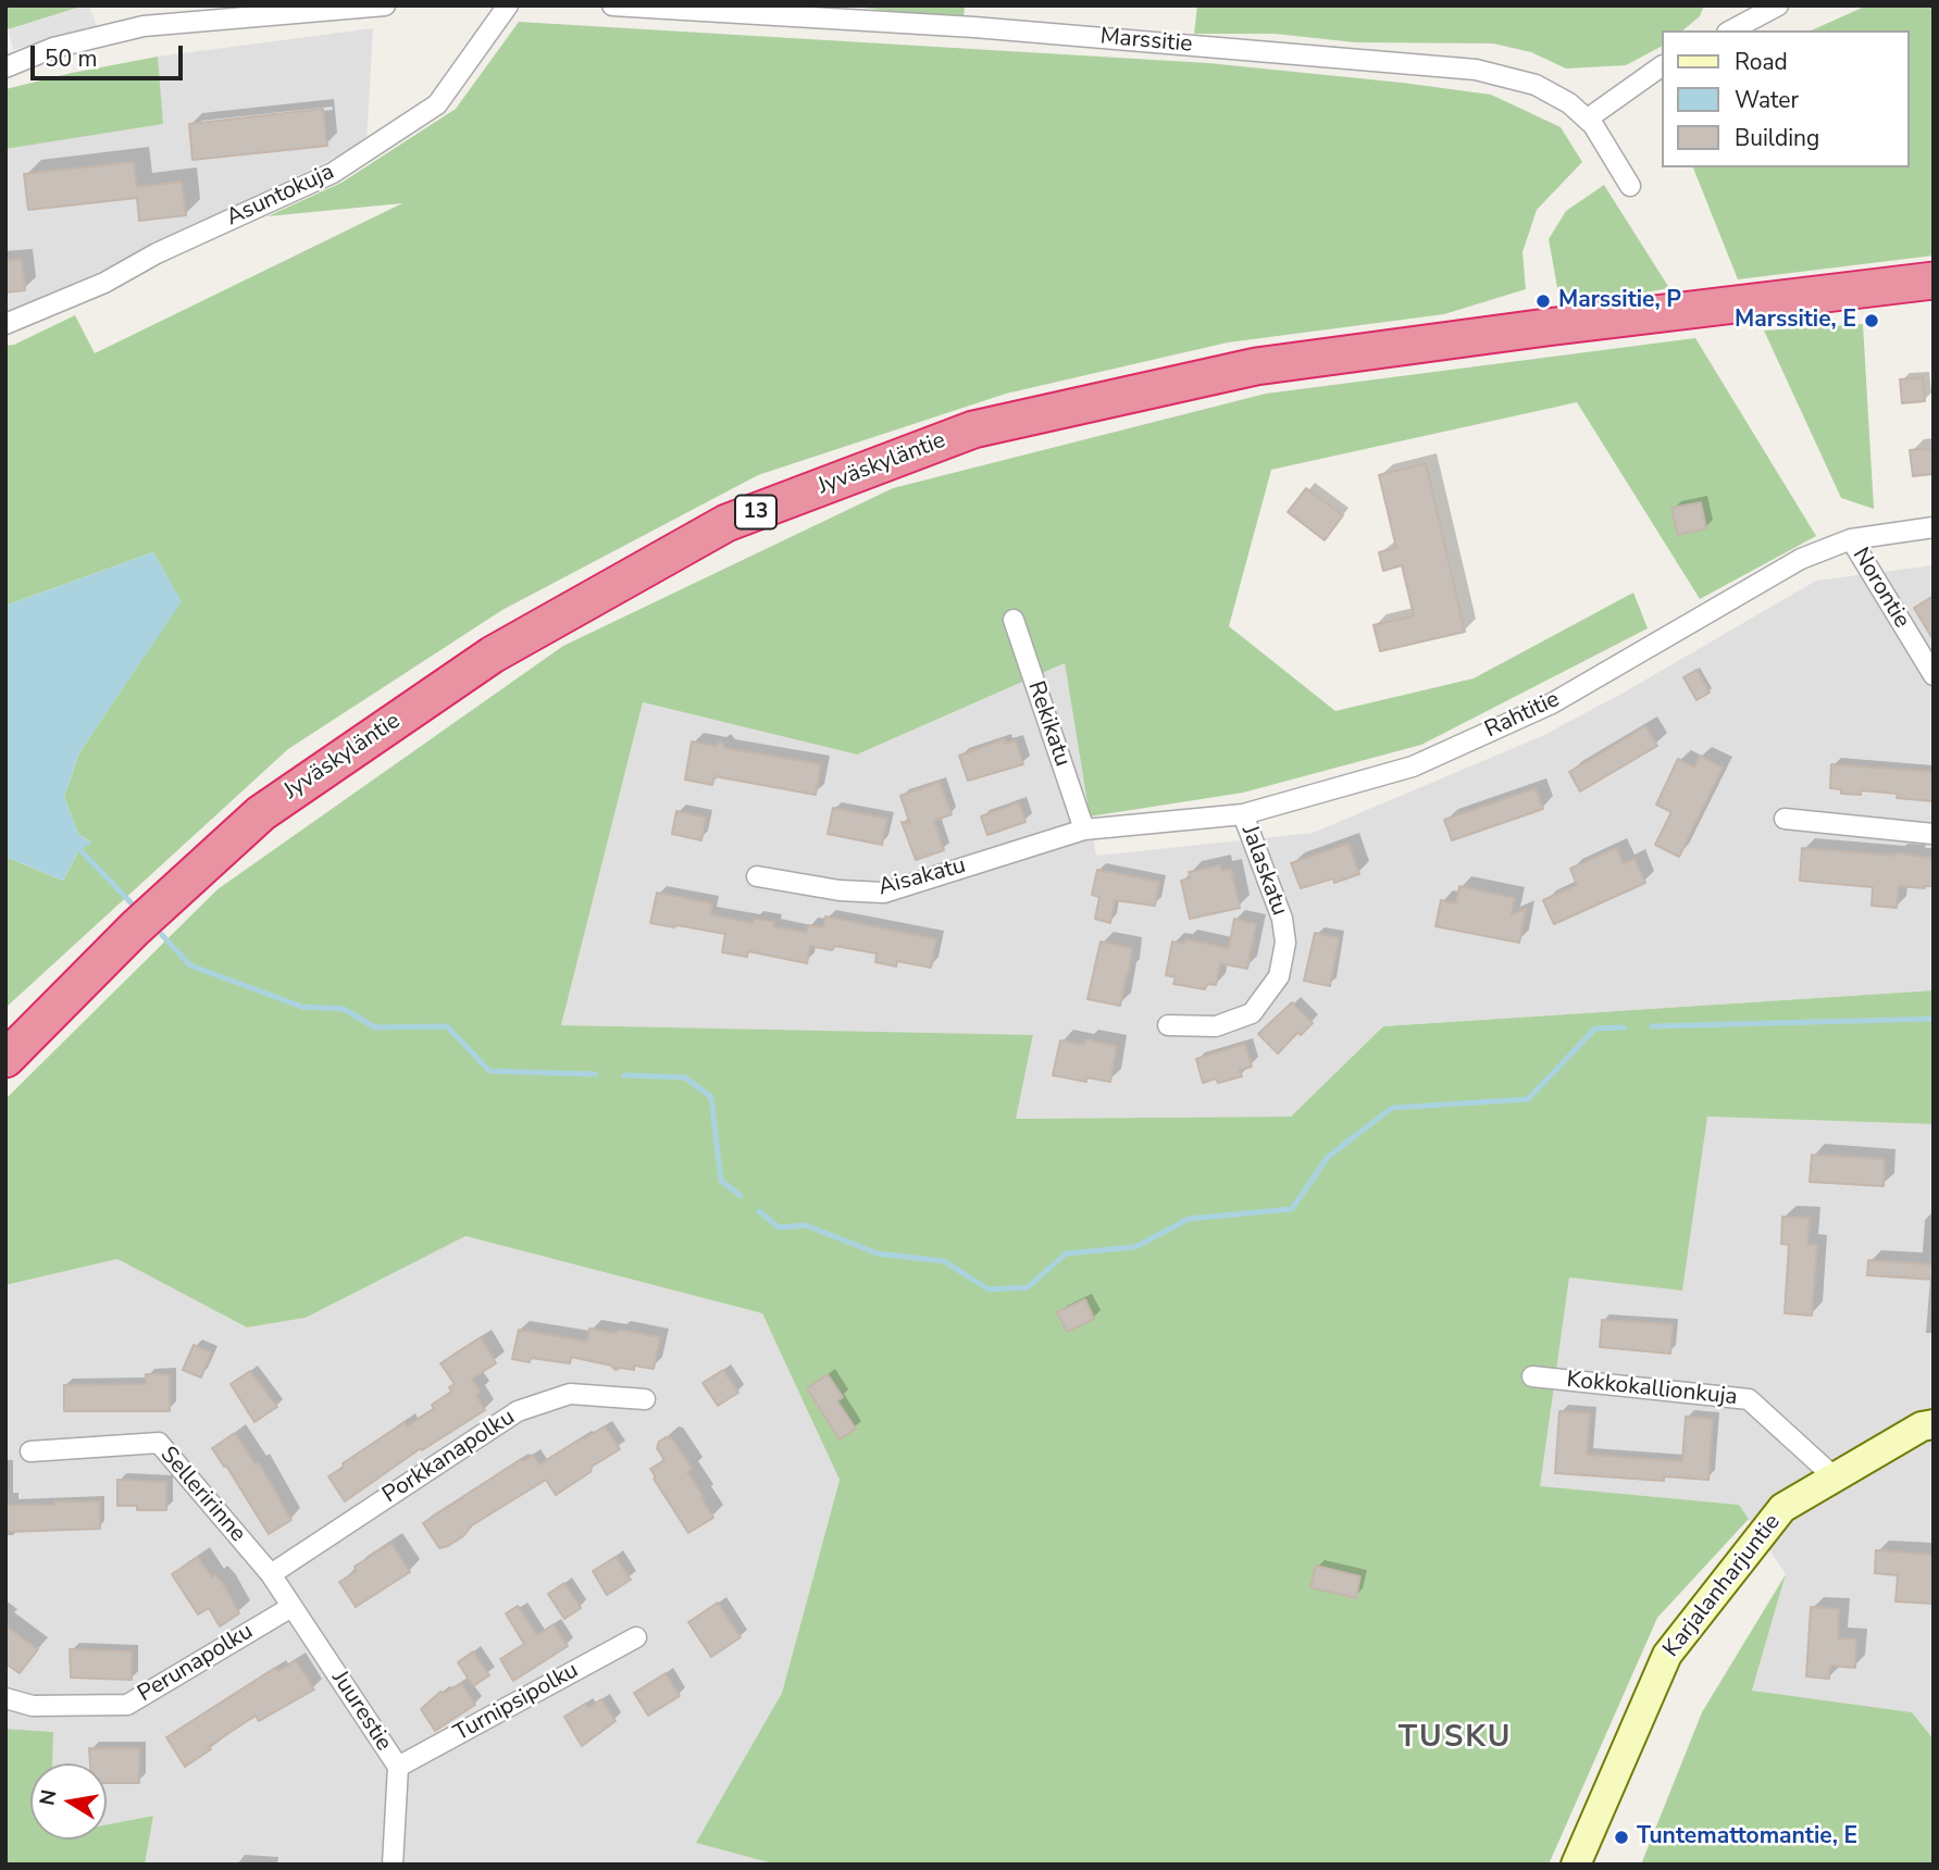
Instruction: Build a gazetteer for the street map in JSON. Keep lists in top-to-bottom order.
{
  "streets": {
    "highway": ["Jyväskyläntie", "13"],
    "street": [
      "Marssitie",
      "Asuntokuja",
      "Norontie",
      "Rahtitie",
      "Rekikatu",
      "Jalaskatu",
      "Aisakatu",
      "Kokkokallionkuja",
      "Porkkanapolku",
      "Selleririnne",
      "Karjalanharjuntie",
      "Perunapolku",
      "Turnipsipolku",
      "Juurestie"
    ]
  },
  "crossings": [
    ["Norontie", "Rahtitie"],
    ["Rahtitie", "Rekikatu"],
    ["Rahtitie", "Jalaskatu"],
    ["Rahtitie", "Aisakatu"],
    ["Rekikatu", "Aisakatu"],
    ["Kokkokallionkuja", "Karjalanharjuntie"],
    ["Porkkanapolku", "Selleririnne"],
    ["Porkkanapolku", "Juurestie"],
    ["Selleririnne", "Juurestie"],
    ["Perunapolku", "Juurestie"],
    ["Turnipsipolku", "Juurestie"]
  ],
  "districts": ["TUSKU"],
  "places": ["Marssitie, P", "Marssitie, E", "Tuntemattomantie, E"],
  "legend": ["Road", "Water", "Building"],
  "scale_bar": "50 m",
  "north": "left"
}
